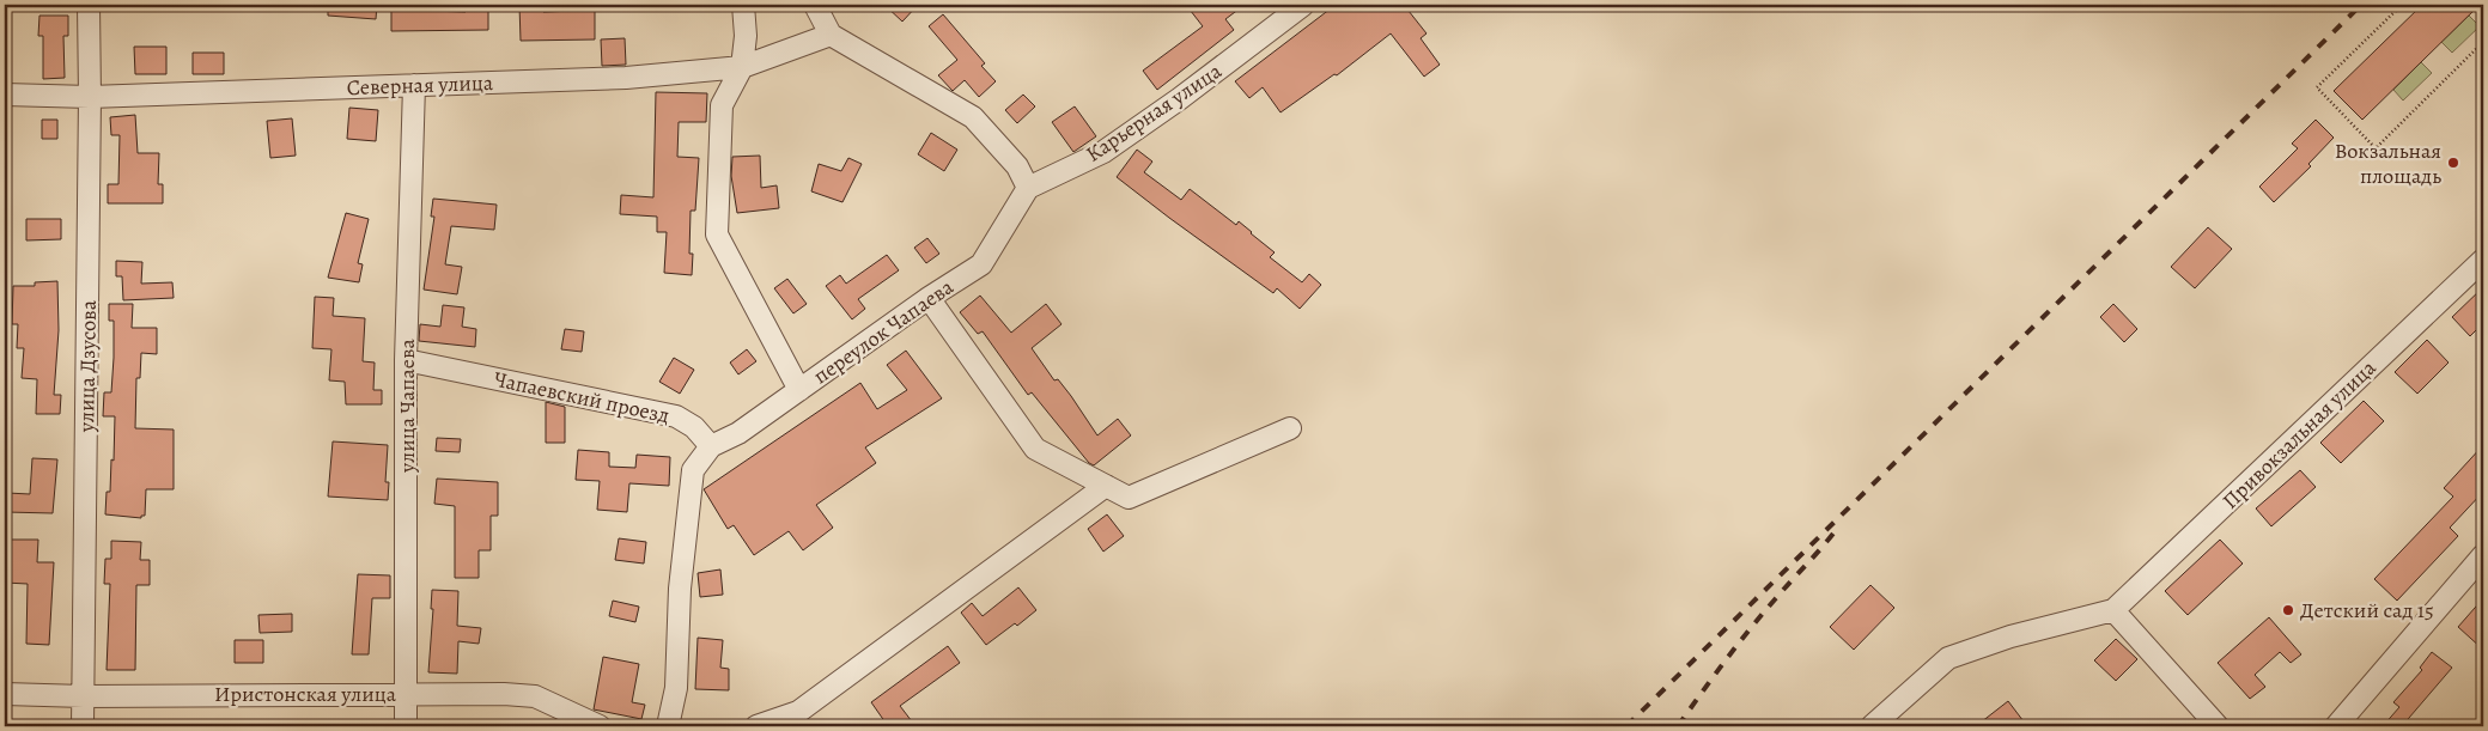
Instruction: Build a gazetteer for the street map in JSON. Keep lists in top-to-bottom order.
{
  "streets": {
    "street": [
      "Северная улица",
      "Карьерная улица",
      "переулок Чапаева",
      "улица Дзусова",
      "Чапаевский проезд",
      "улица Чапаева",
      "Привокзальная улица",
      "Иристонская улица"
    ]
  },
  "crossings": [
    ["Северная улица", "улица Дзусова"],
    ["Северная улица", "улица Чапаева"],
    ["Карьерная улица", "переулок Чапаева"],
    ["переулок Чапаева", "Чапаевский проезд"],
    ["улица Дзусова", "Иристонская улица"],
    ["Чапаевский проезд", "улица Чапаева"],
    ["улица Чапаева", "Иристонская улица"]
  ],
  "places": ["Вокзальная площадь", "Детский сад 15"]
}
